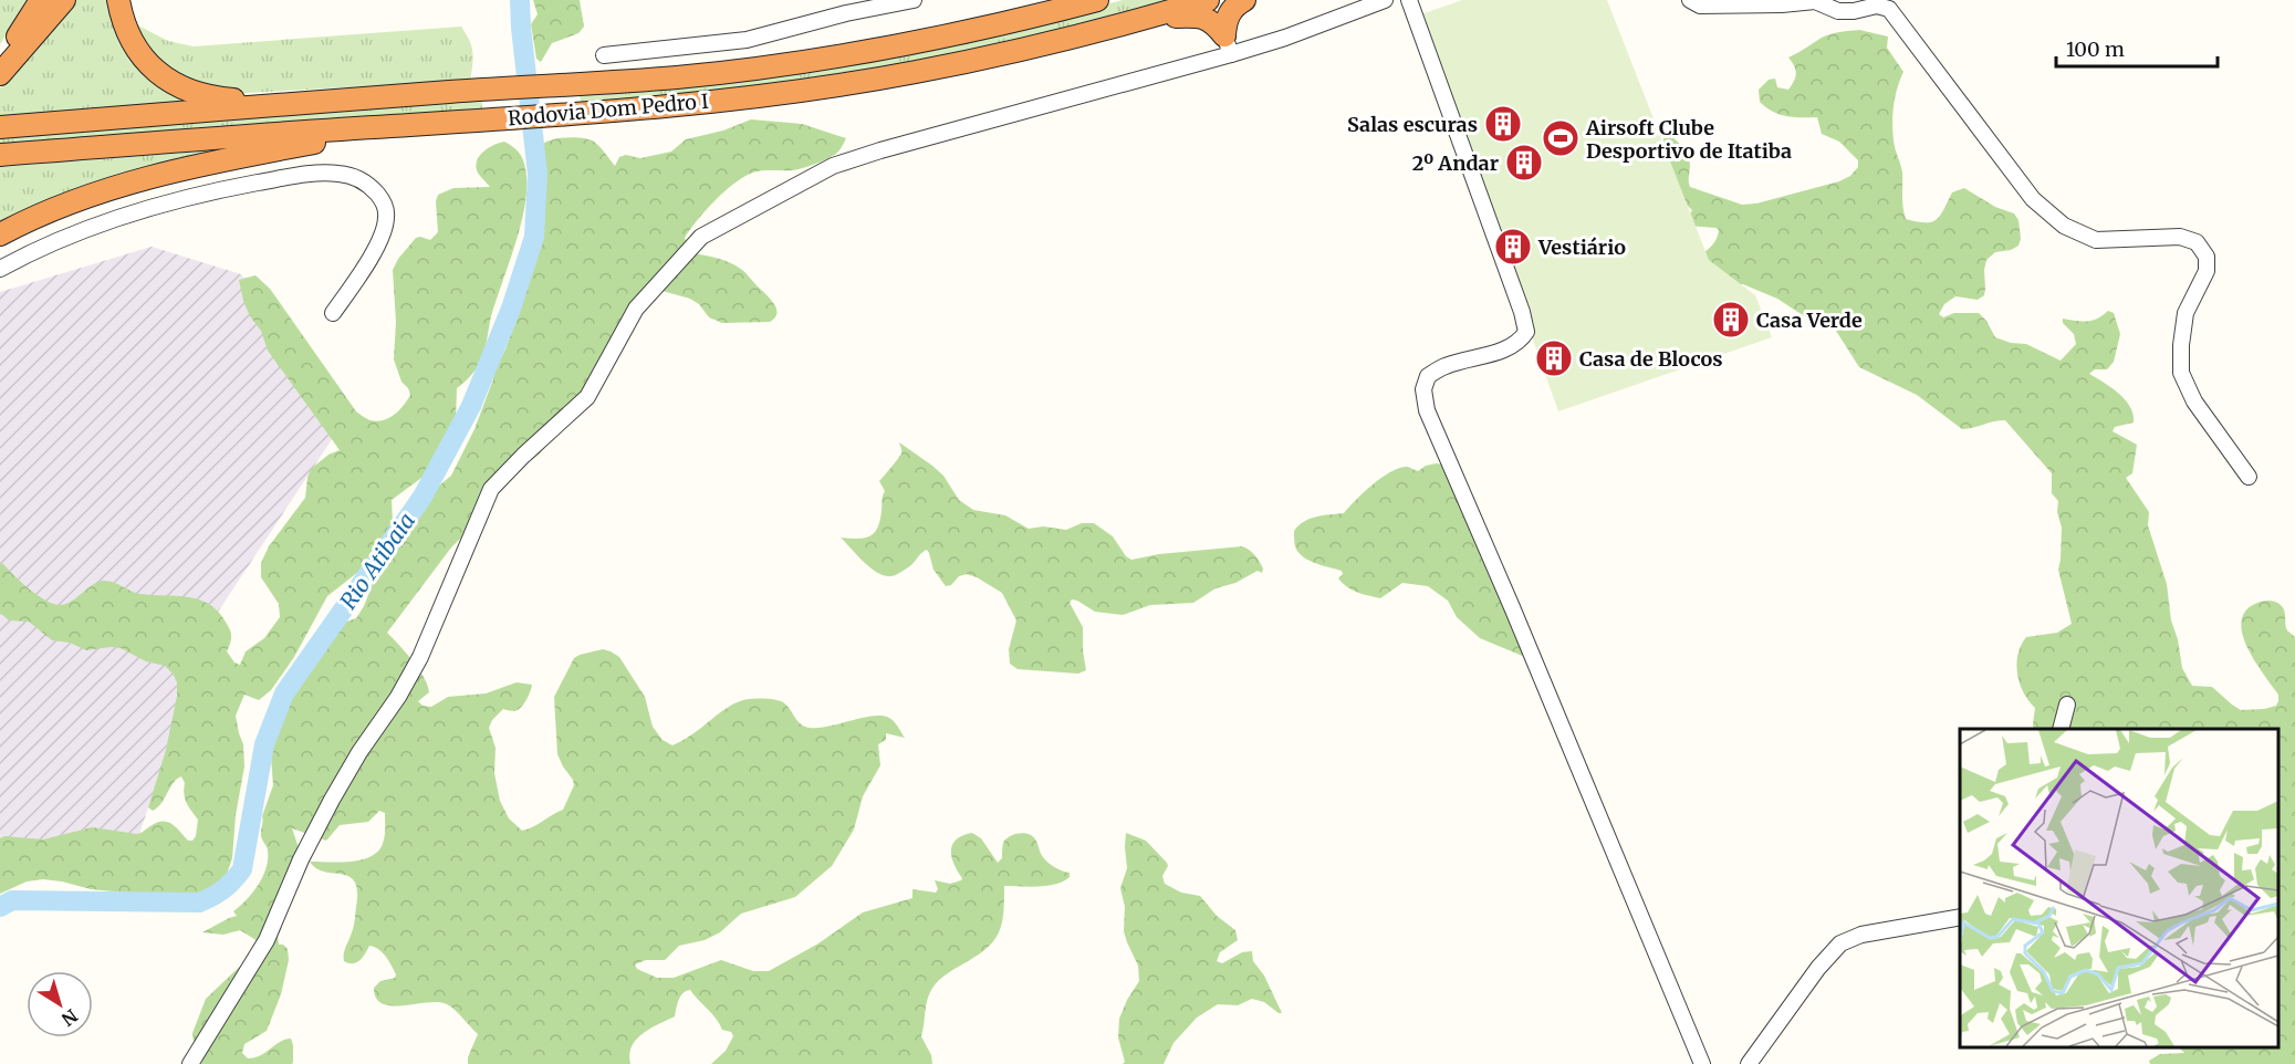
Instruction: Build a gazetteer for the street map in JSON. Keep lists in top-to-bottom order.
{
  "streets": {
    "highway": ["Rodovia Dom Pedro I"]
  },
  "water": ["Rio Atibaia"],
  "places": {
    "building": [
      "Salas escuras",
      "2º Andar",
      "Vestiário",
      "Casa Verde",
      "Casa de Blocos"
    ],
    "sports": ["Airsoft Clube Desportivo de Itatiba"]
  },
  "scale_bar": "100 m",
  "north": "bottom right"
}
